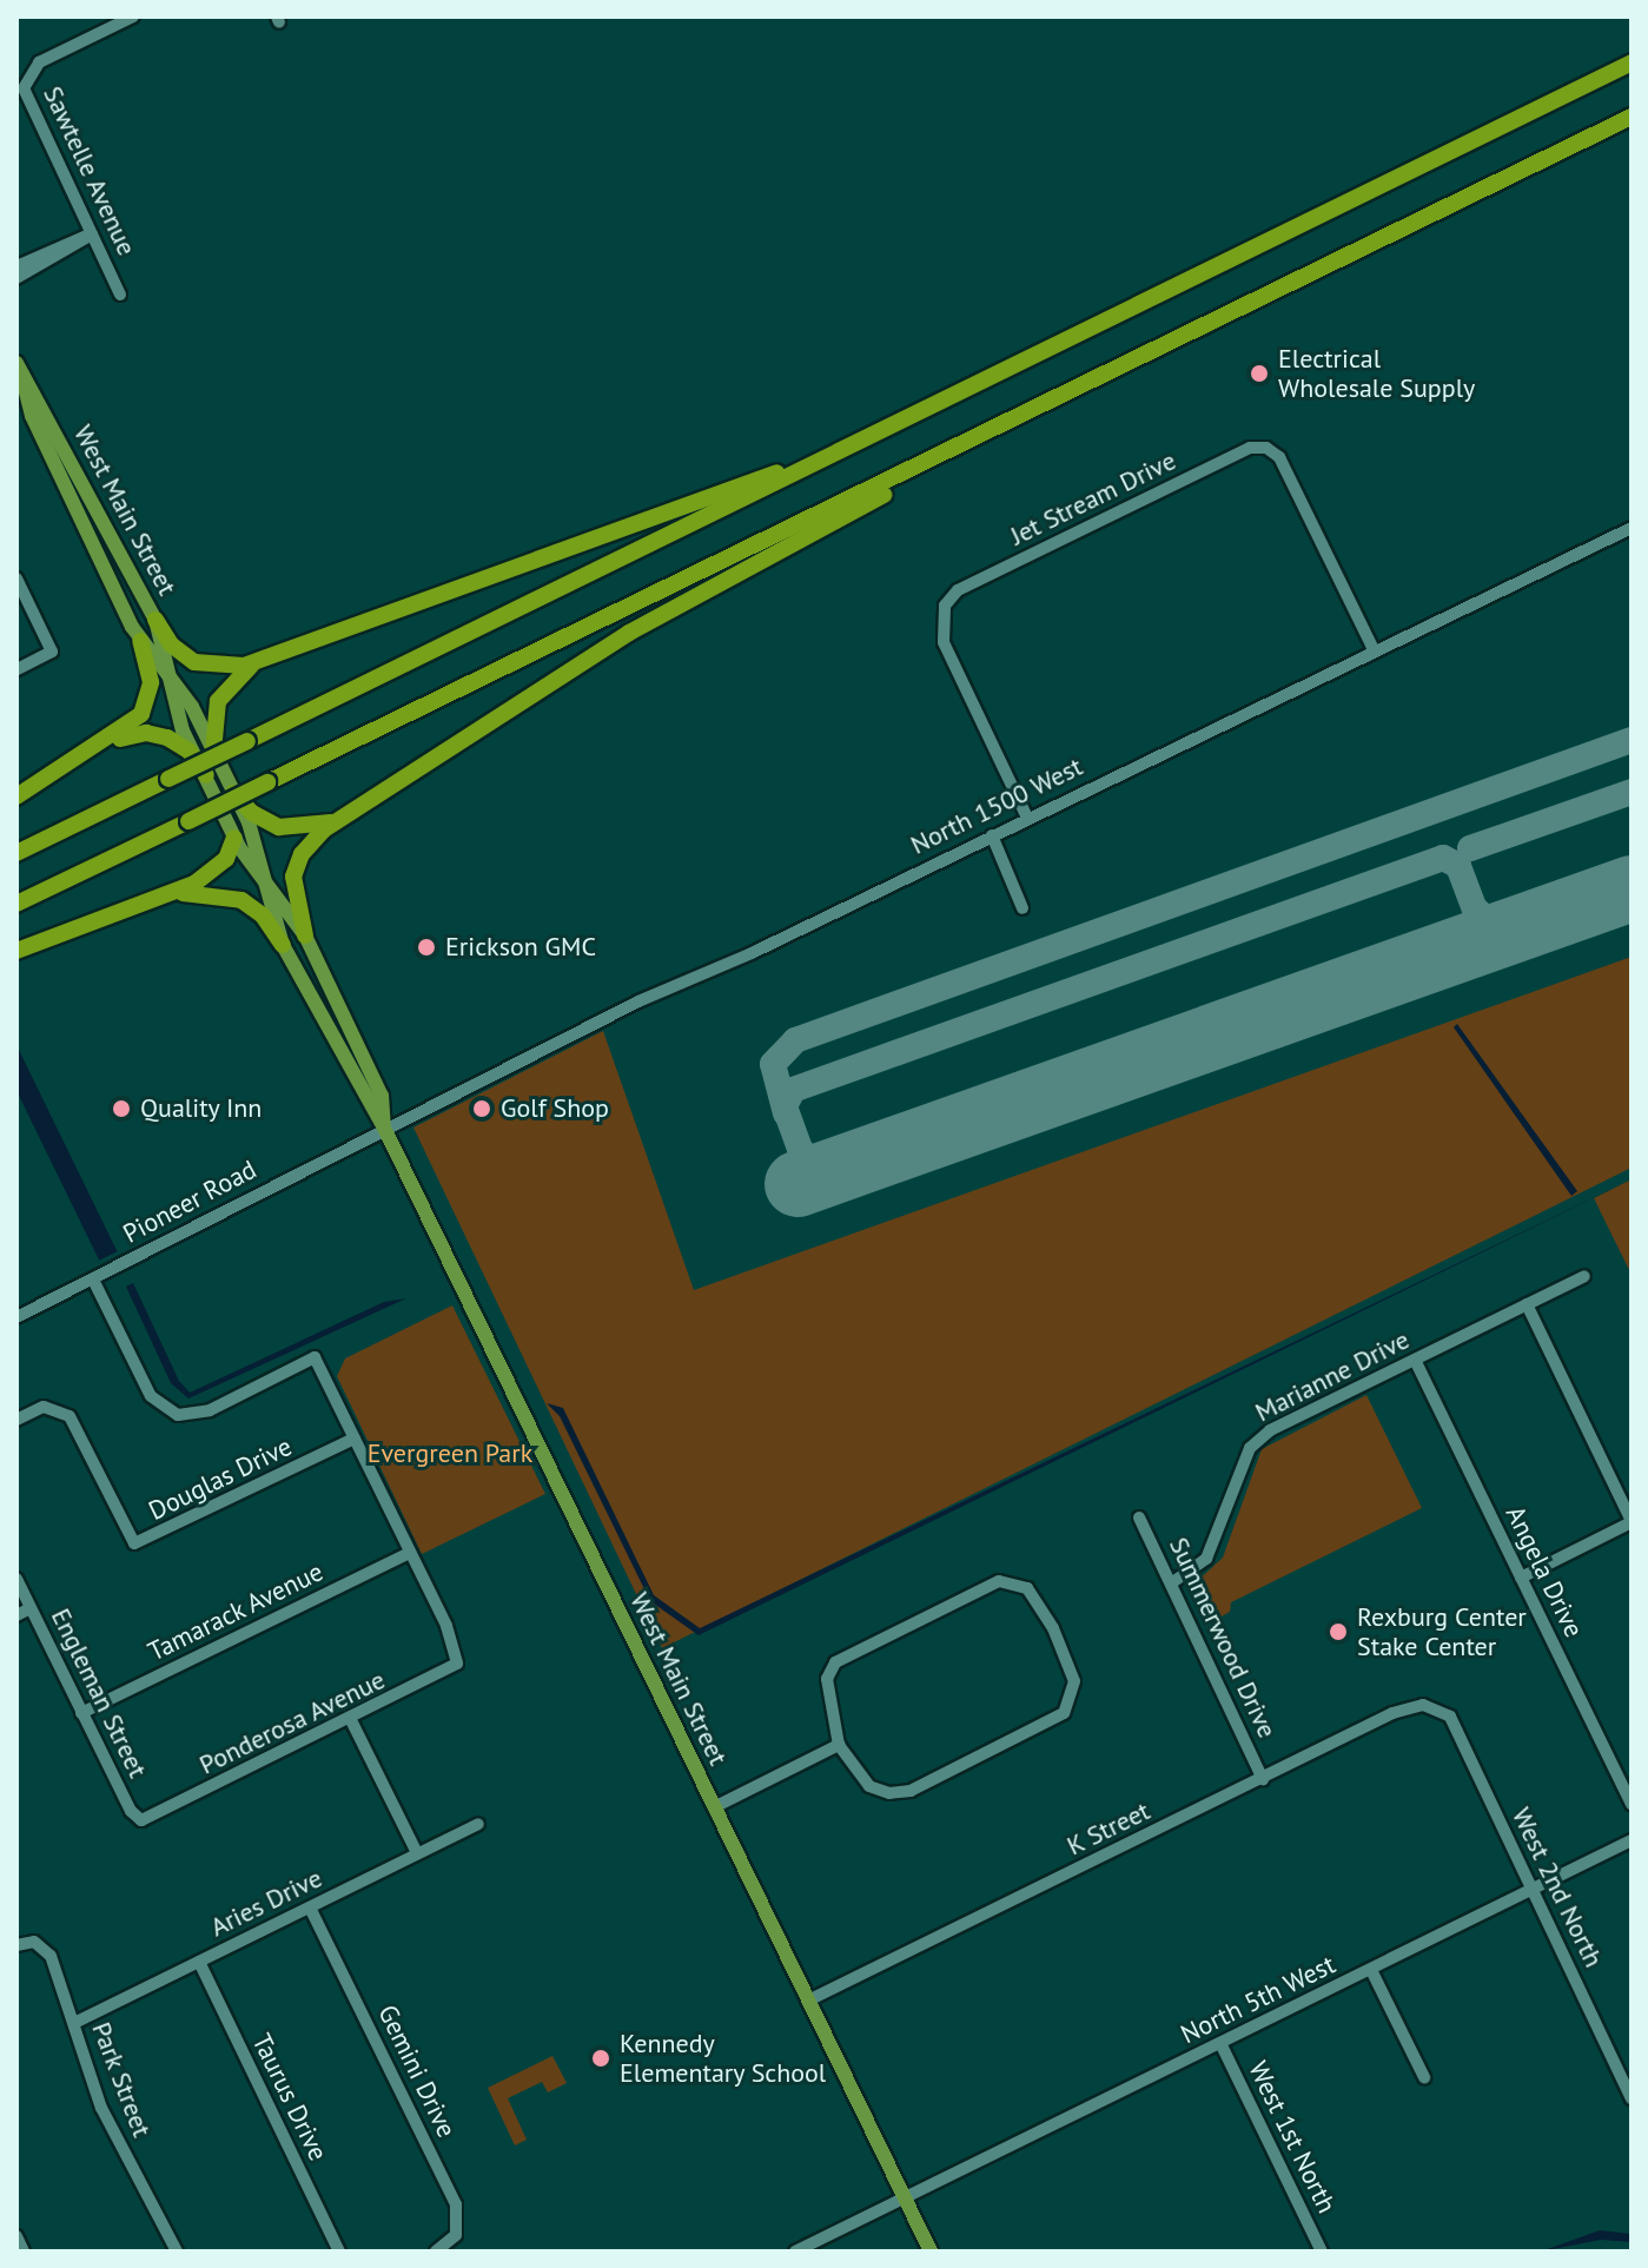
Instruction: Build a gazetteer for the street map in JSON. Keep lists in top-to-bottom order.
{
  "streets": {
    "main road": ["West Main Street"],
    "street": [
      "Sawtelle Avenue",
      "Jet Stream Drive",
      "North 1500 West",
      "Pioneer Road",
      "Marianne Drive",
      "Douglas Drive",
      "Angela Drive",
      "Tamarack Avenue",
      "Summerwood Drive",
      "Engleman Street",
      "Ponderosa Avenue",
      "K Street",
      "West 2nd North",
      "Aries Drive",
      "North 5th West",
      "Gemini Drive",
      "Park Street",
      "Taurus Drive",
      "West 1st North"
    ]
  },
  "crossings": [
    ["Jet Stream Drive", "North 1500 West"],
    ["West Main Street", "North 1500 West"],
    ["West Main Street", "Pioneer Road"],
    ["West Main Street", "K Street"],
    ["West Main Street", "North 5th West"],
    ["North 1500 West", "Pioneer Road"],
    ["Marianne Drive", "Angela Drive"],
    ["Marianne Drive", "Summerwood Drive"],
    ["Tamarack Avenue", "Engleman Street"],
    ["Tamarack Avenue", "Ponderosa Avenue"],
    ["Summerwood Drive", "K Street"],
    ["Engleman Street", "Ponderosa Avenue"],
    ["K Street", "West 2nd North"],
    ["West 2nd North", "North 5th West"],
    ["Aries Drive", "Gemini Drive"],
    ["Aries Drive", "Park Street"],
    ["Aries Drive", "Taurus Drive"],
    ["North 5th West", "West 1st North"]
  ],
  "parks": ["Evergreen Park"],
  "places": [
    "Electrical Wholesale Supply",
    "Erickson GMC",
    "Quality Inn",
    "Golf Shop",
    "Rexburg Center Stake Center",
    "Kennedy Elementary School"
  ]
}
